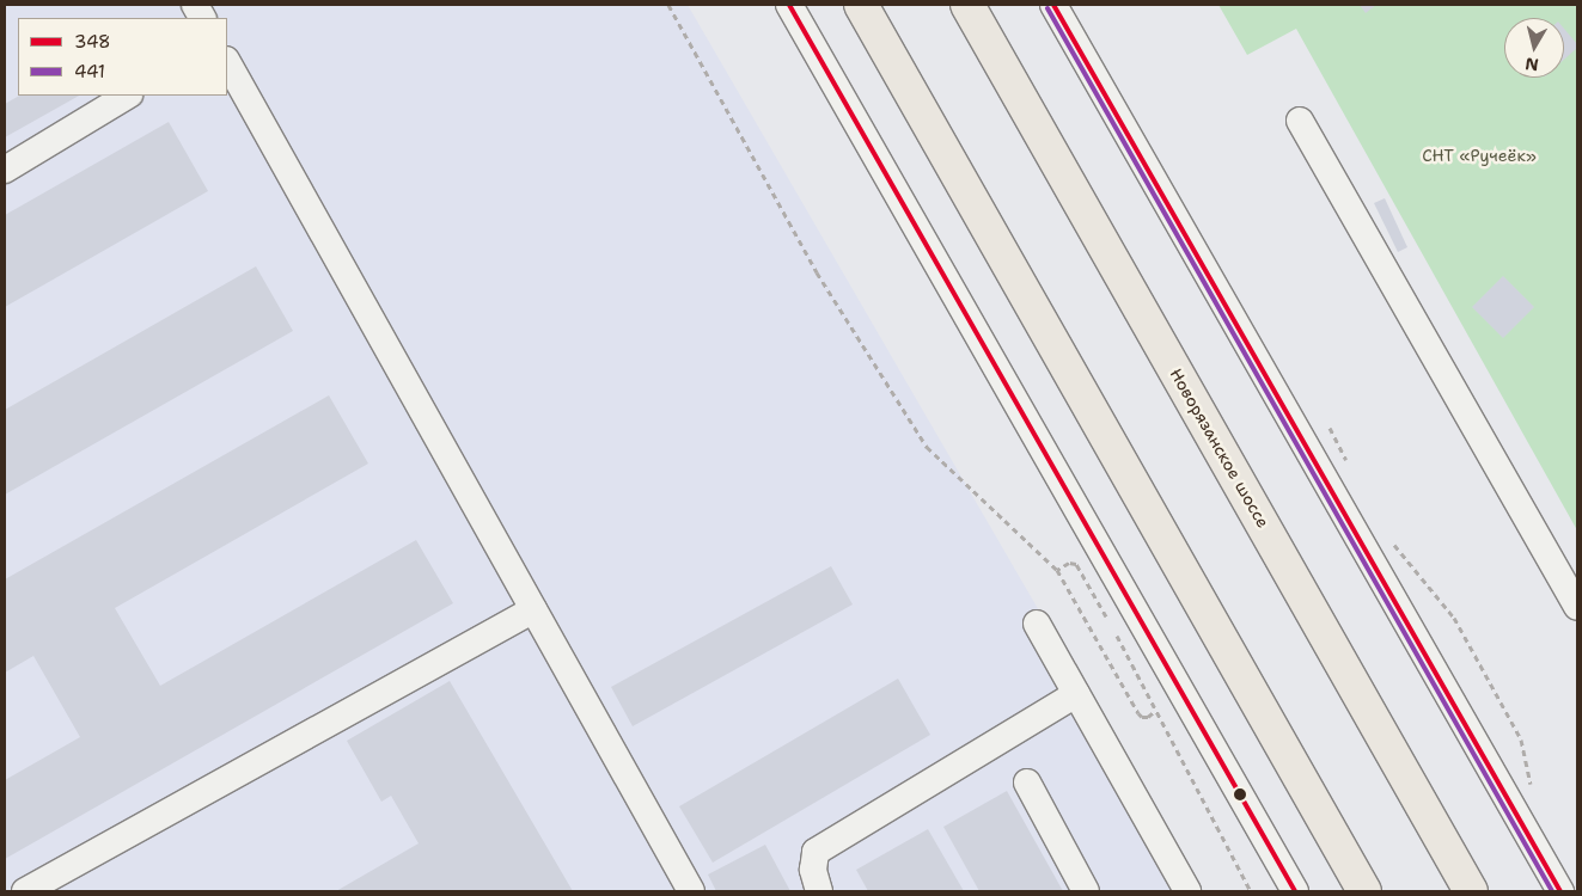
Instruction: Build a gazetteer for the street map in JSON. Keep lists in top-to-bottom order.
{
  "streets": {
    "highway": ["Новорязанское шоссе"]
  },
  "parks": ["СНТ «Ручеёк»"],
  "lines": ["transit line 348", "transit line 441"],
  "legend": ["348", "441"],
  "north": "bottom"
}
